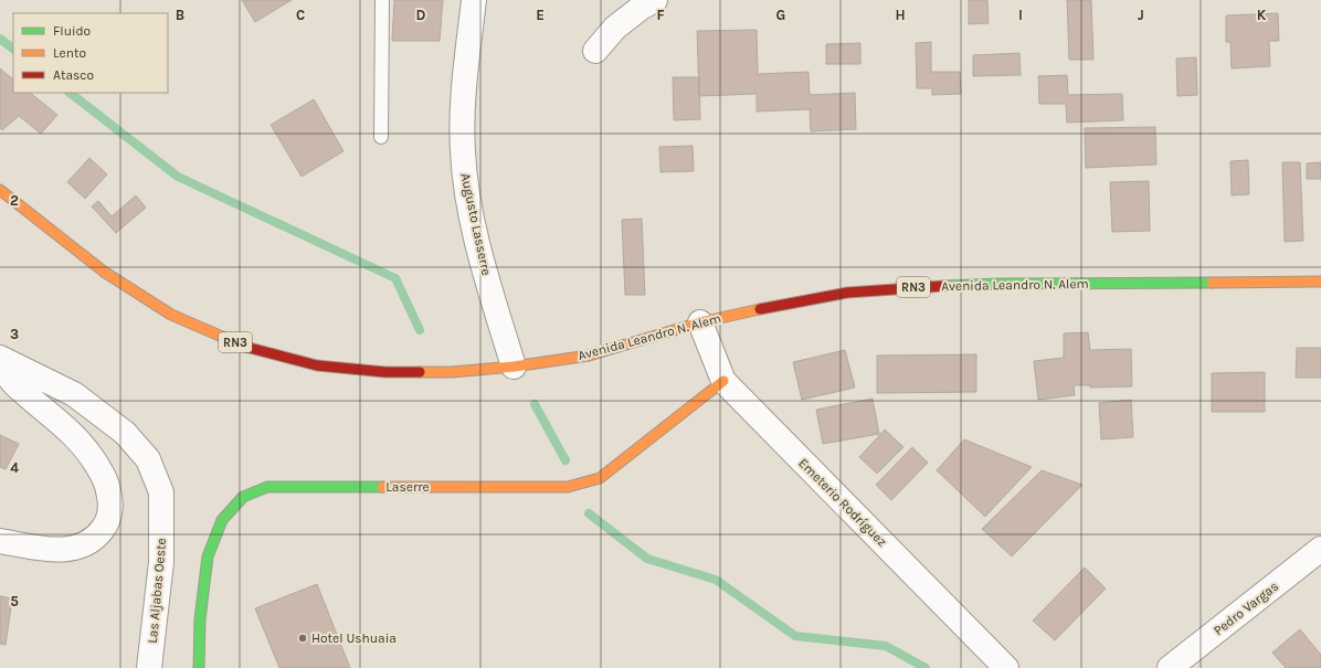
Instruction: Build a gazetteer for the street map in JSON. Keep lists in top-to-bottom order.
{
  "streets": {
    "main road": ["Avenida Leandro N. Alem", "RN3", "Laserre"],
    "street": [
      "Augusto Lasserre",
      "Emeterio Rodríguez",
      "Las Aljabas Oeste",
      "Pedro Vargas"
    ]
  },
  "crossings": [
    ["Augusto Lasserre", "Avenida Leandro N. Alem"],
    ["Avenida Leandro N. Alem", "Emeterio Rodríguez"],
    ["Laserre", "Emeterio Rodríguez"]
  ],
  "places": ["Hotel Ushuaia"],
  "legend": ["Fluido", "Lento", "Atasco"],
  "grid": {
    "columns": [
      "B",
      "C",
      "D",
      "E",
      "F",
      "G",
      "H",
      "I",
      "J",
      "K"
    ],
    "rows": [
      "2",
      "3",
      "4",
      "5"
    ]
  }
}
